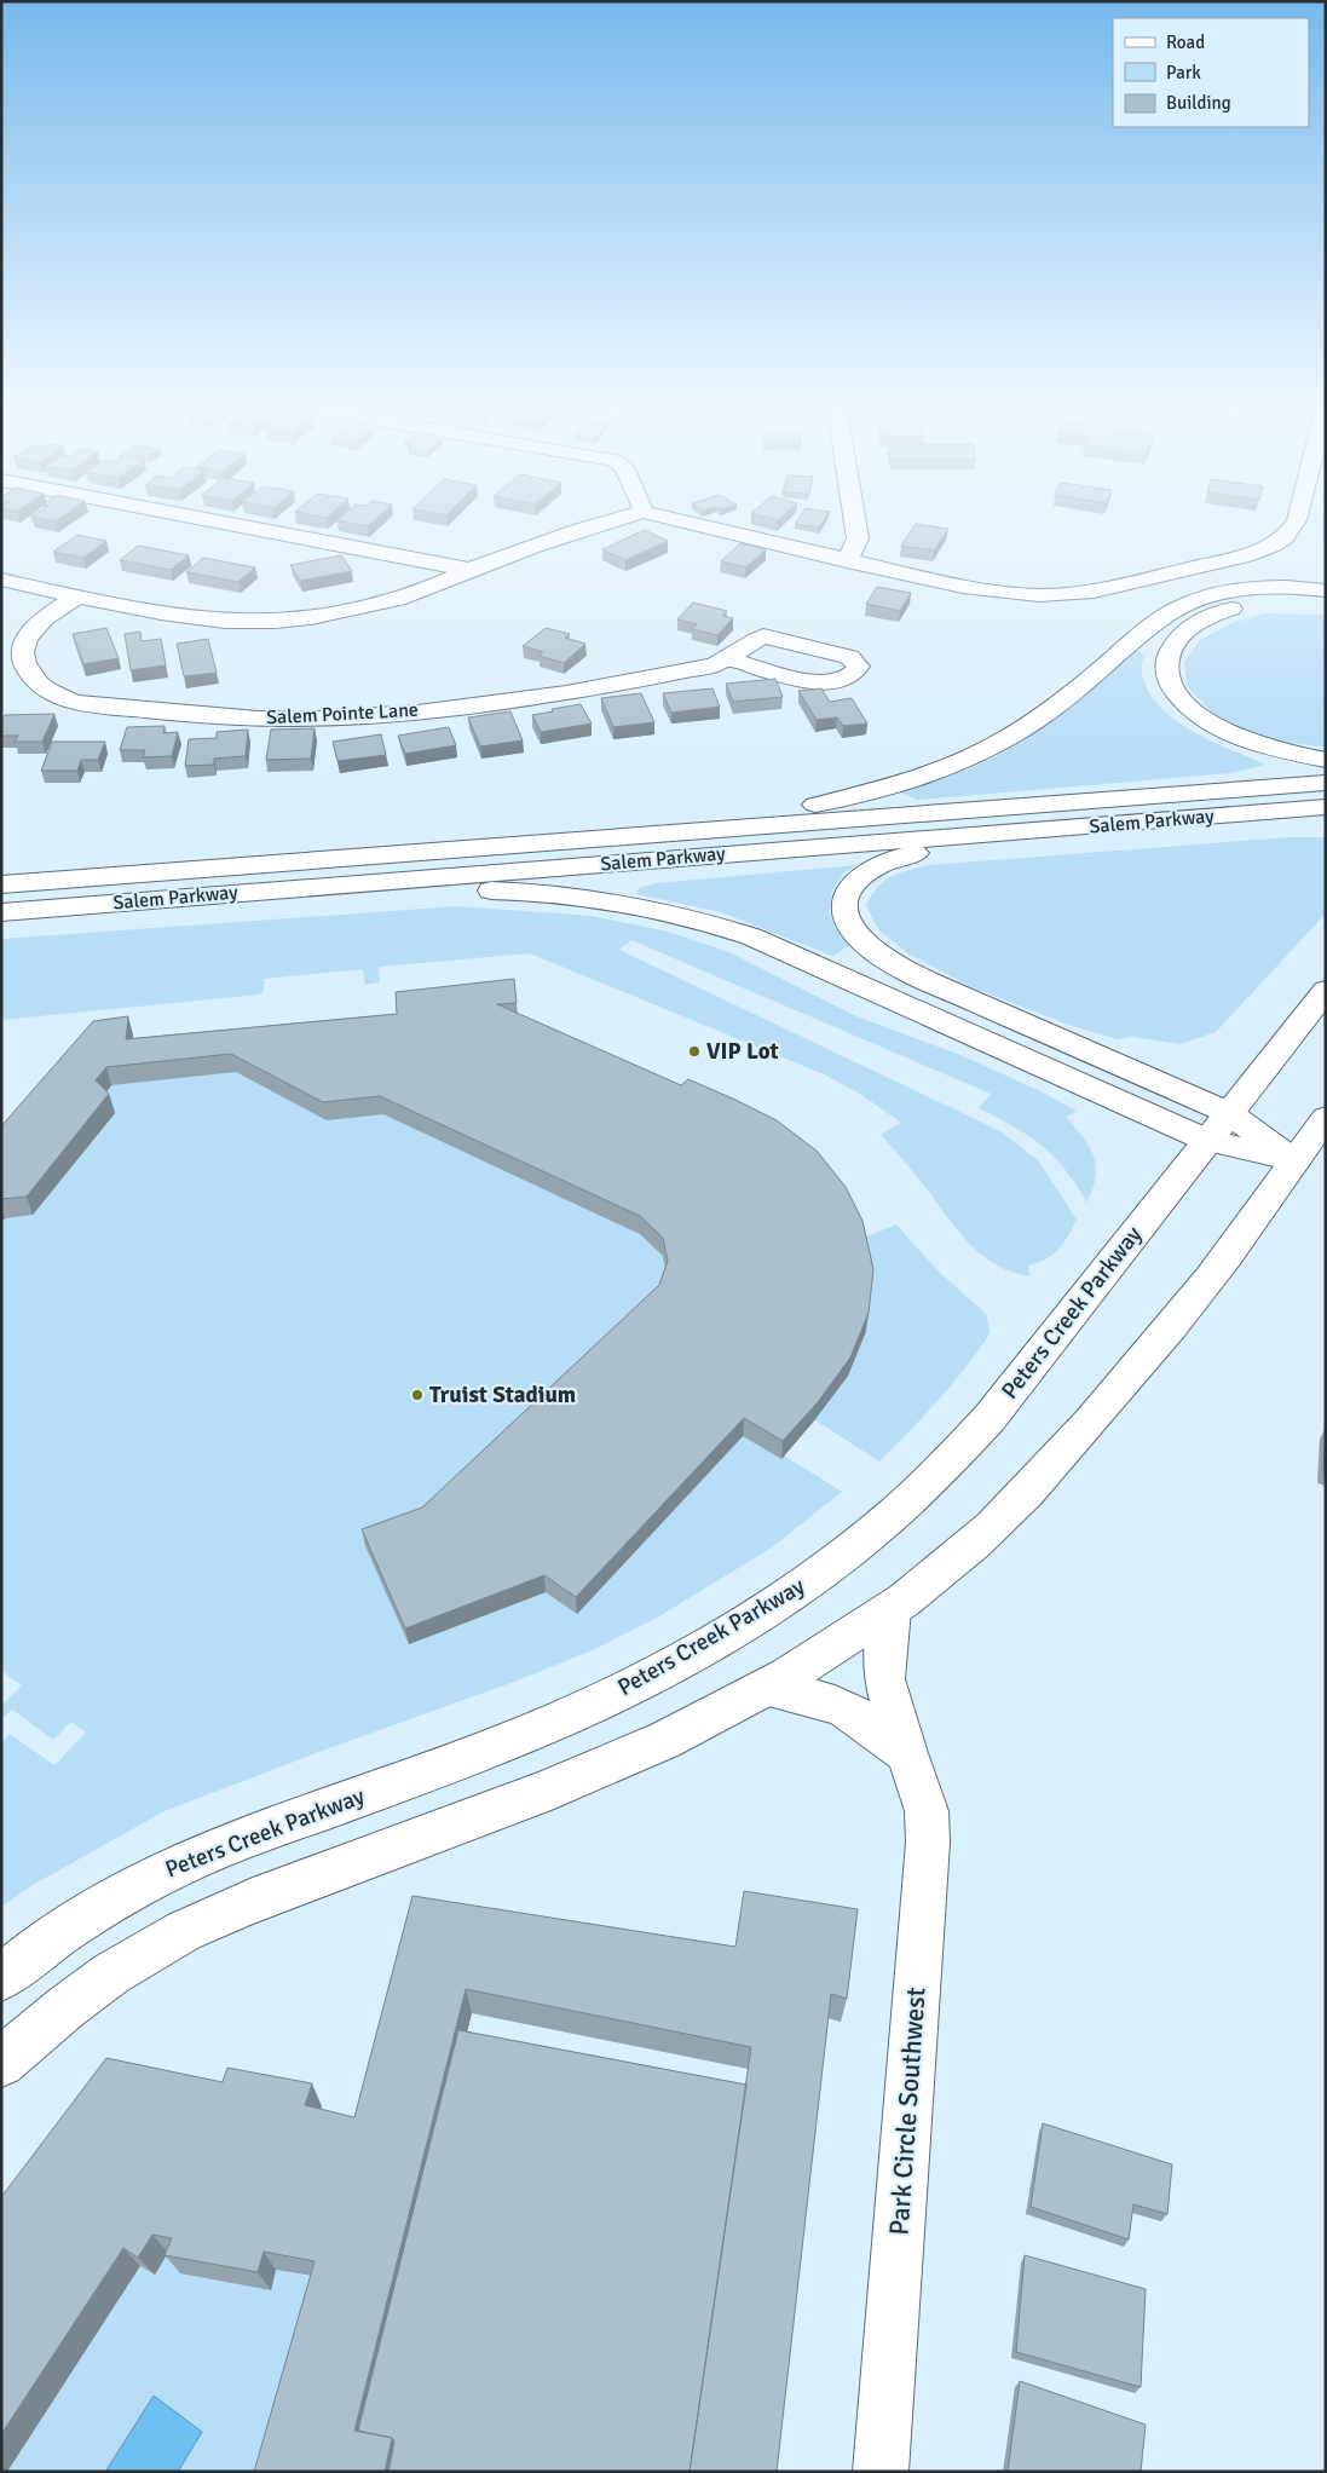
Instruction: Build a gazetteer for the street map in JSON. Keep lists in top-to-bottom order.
{
  "streets": {
    "main road": [
      "Salem Pointe Lane",
      "Salem Parkway",
      "Peters Creek Parkway",
      "Park Circle Southwest"
    ]
  },
  "places": ["VIP Lot", "Truist Stadium"],
  "legend": ["Road", "Park", "Building"]
}
